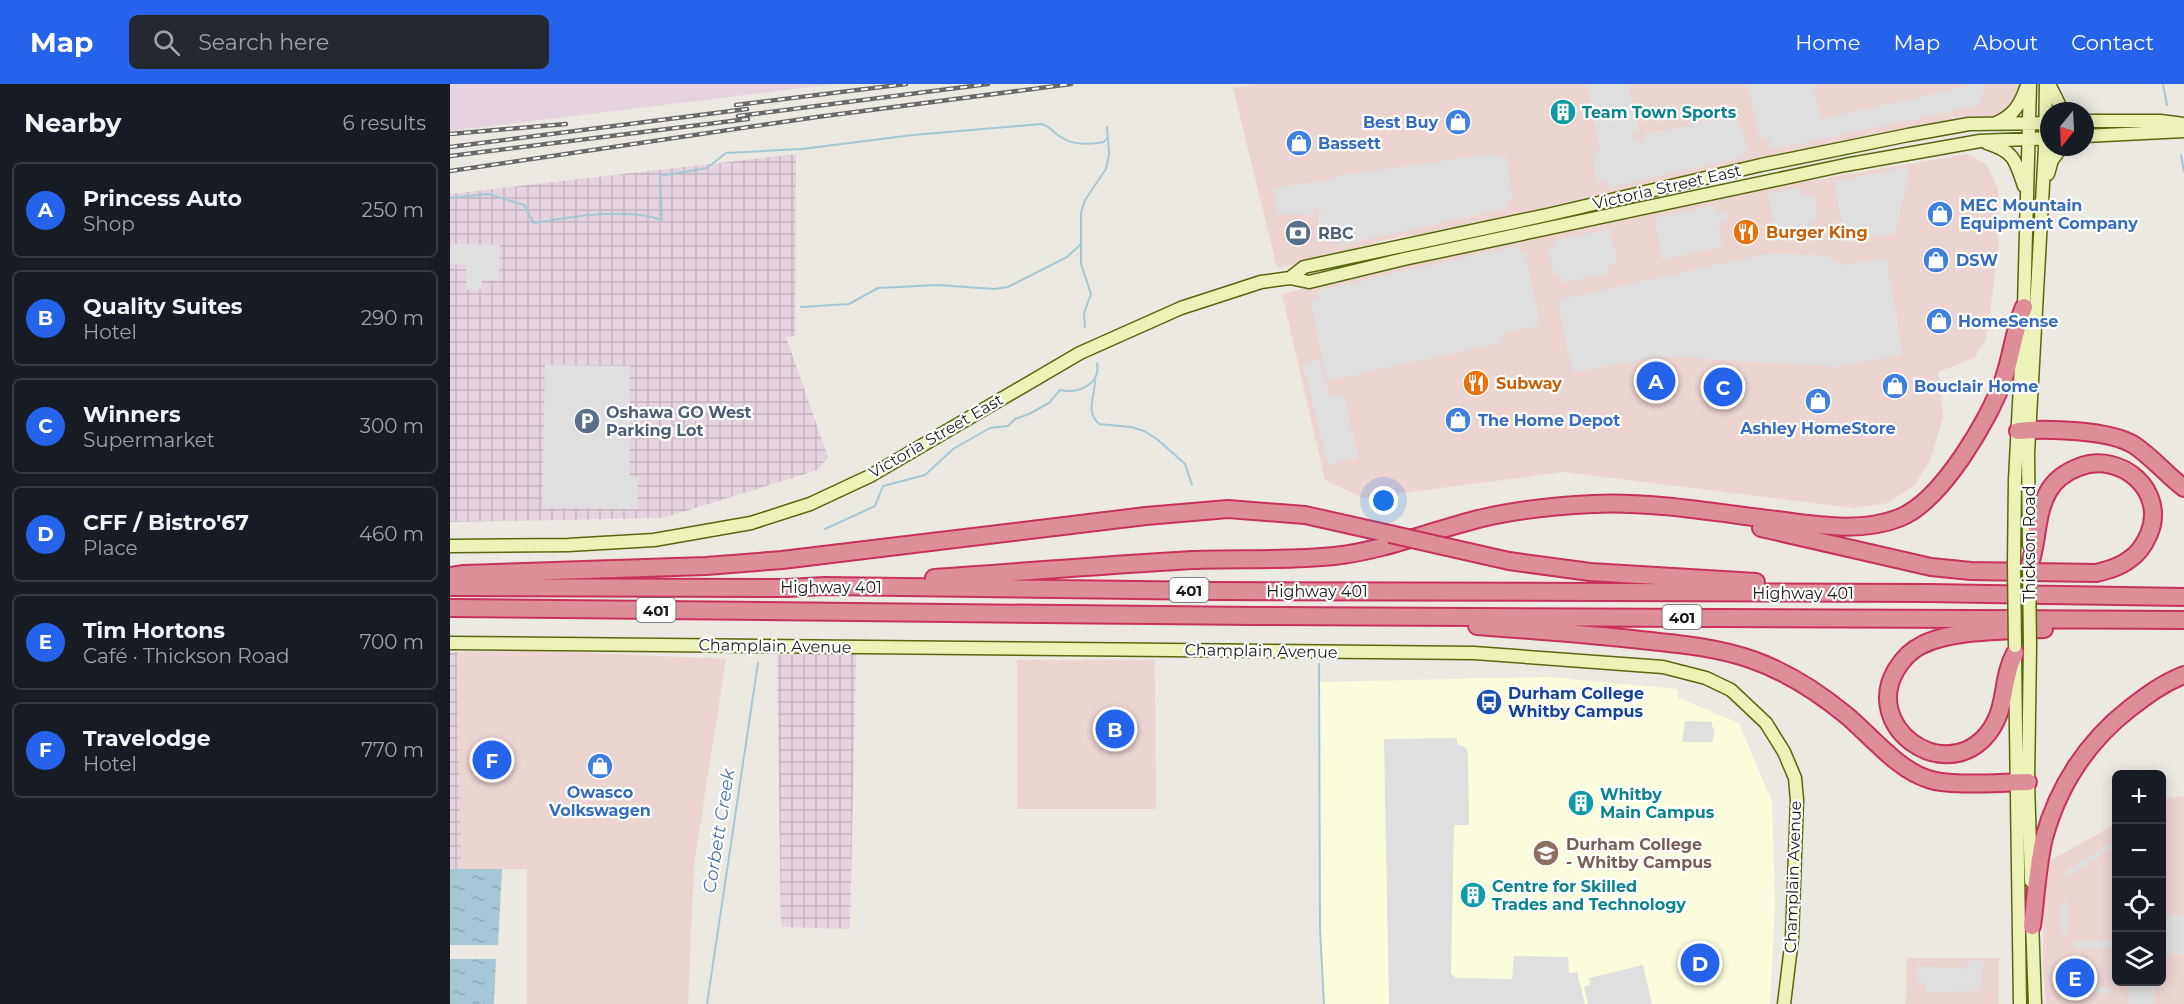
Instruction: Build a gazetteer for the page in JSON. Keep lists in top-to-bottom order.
{
  "streets": {
    "highway": ["Highway 401", "401"],
    "main road": ["Victoria Street East", "Thickson Road", "Champlain Avenue"]
  },
  "crossings": [
    ["Victoria Street East", "Thickson Road"]
  ],
  "water": ["Corbett Creek"],
  "places": {
    "building": ["Team Town Sports", "Whitby Main Campus", "Centre for Skilled Trades and Technology"],
    "shop": [
      "Best Buy",
      "Bassett",
      "MEC Mountain Equipment Company",
      "DSW",
      "HomeSense",
      "Bouclair Home",
      "Ashley HomeStore",
      "The Home Depot",
      "Owasco Volkswagen"
    ],
    "restaurant": ["Burger King", "Subway"],
    "bank": ["RBC"],
    "parking": ["Oshawa GO West Parking Lot"],
    "bus stop": ["Durham College Whitby Campus"],
    "school or university": ["Durham College - Whitby Campus"]
  },
  "north": "bottom",
  "page": {
    "header": "Map",
    "search": "Search here",
    "nav": [
      "Home",
      "Map",
      "About",
      "Contact"
    ],
    "heading": ["Nearby", "6 results"],
    "list": [
      {
        "mark": "A",
        "name": "Princess Auto",
        "note": "Shop",
        "value": "250 m"
      },
      {
        "mark": "B",
        "name": "Quality Suites",
        "note": "Hotel",
        "value": "290 m"
      },
      {
        "mark": "C",
        "name": "Winners",
        "note": "Supermarket",
        "value": "300 m"
      },
      {
        "mark": "D",
        "name": "CFF / Bistro'67",
        "note": "Place",
        "value": "460 m"
      },
      {
        "mark": "E",
        "name": "Tim Hortons",
        "note": "Café · Thickson Road",
        "value": "700 m"
      },
      {
        "mark": "F",
        "name": "Travelodge",
        "note": "Hotel",
        "value": "770 m"
      }
    ],
    "pins": [
      "A",
      "C",
      "B",
      "F",
      "D",
      "E"
    ],
    "map_buttons": ["+", "−"]
  }
}
